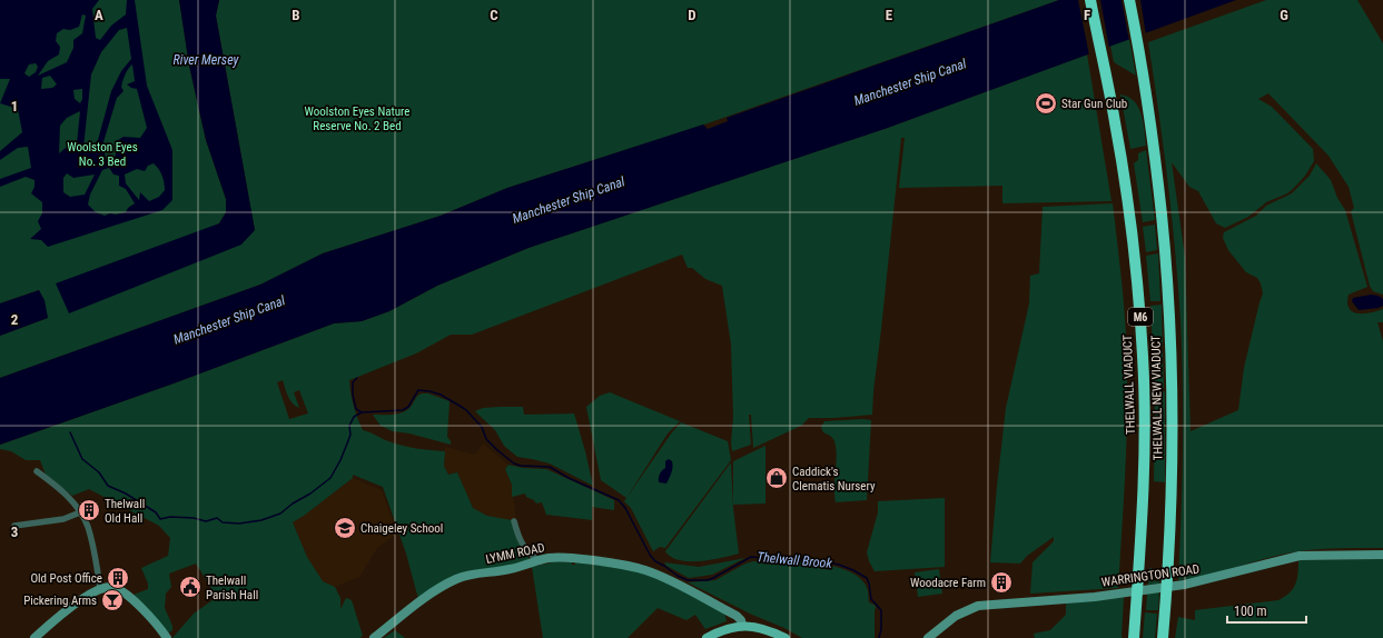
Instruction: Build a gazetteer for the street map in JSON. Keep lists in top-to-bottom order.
{
  "streets": {
    "highway": ["M6", "THELWALL VIADUCT", "THELWALL NEW VIADUCT"],
    "main road": ["LYMM ROAD", "WARRINGTON ROAD"]
  },
  "water": ["River Mersey", "Manchester Ship Canal", "Thelwall Brook"],
  "parks": ["Woolston Eyes Nature Reserve No. 2 Bed", "Woolston Eyes No. 3 Bed"],
  "places": {
    "sports": ["Star Gun Club"],
    "shop": ["Caddick's Clematis Nursery"],
    "building": ["Thelwall Old Hall", "Old Post Office", "Woodacre Farm"],
    "school or university": ["Chaigeley School"],
    "public building": ["Thelwall Parish Hall"],
    "bar": ["Pickering Arms"]
  },
  "scale_bar": "100 m",
  "grid": {
    "columns": [
      "A",
      "B",
      "C",
      "D",
      "E",
      "F",
      "G"
    ],
    "rows": ["1", "2", "3"]
  }
}
